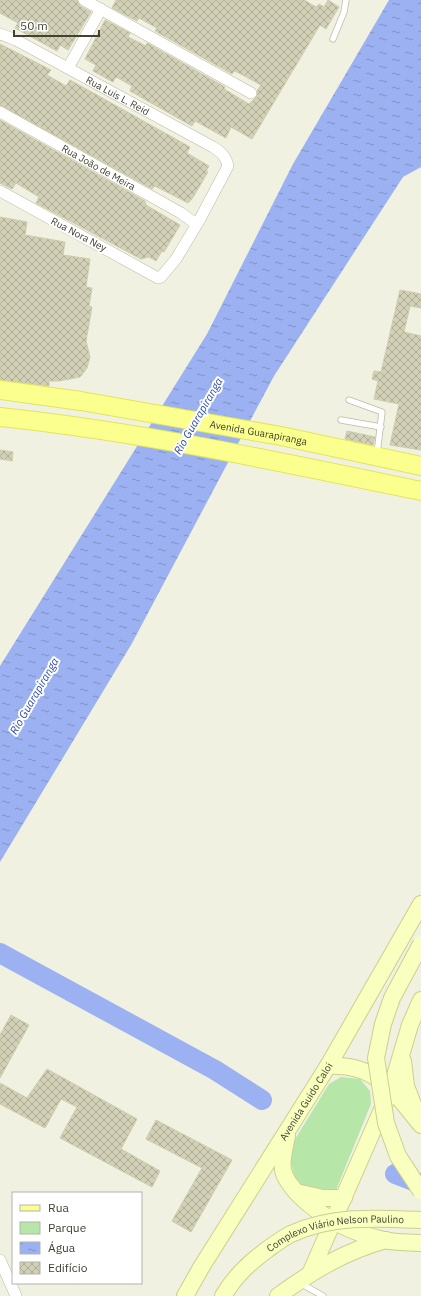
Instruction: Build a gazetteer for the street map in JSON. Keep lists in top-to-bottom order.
{
  "streets": {
    "main road": ["Avenida Guarapiranga", "Avenida Guido Caloi", "Complexo Viário Nelson Paulino"],
    "street": ["Rua Luis L. Reid", "Rua João de Meira", "Rua Nora Ney"]
  },
  "crossings": [
    ["Rua Luis L. Reid", "Rua João de Meira"],
    ["Rua Luis L. Reid", "Rua Nora Ney"],
    ["Rua João de Meira", "Rua Nora Ney"]
  ],
  "water": ["Rio Guarapiranga"],
  "legend": [
    "Rua",
    "Parque",
    "Água",
    "Edifício"
  ],
  "scale_bar": "50 m"
}
